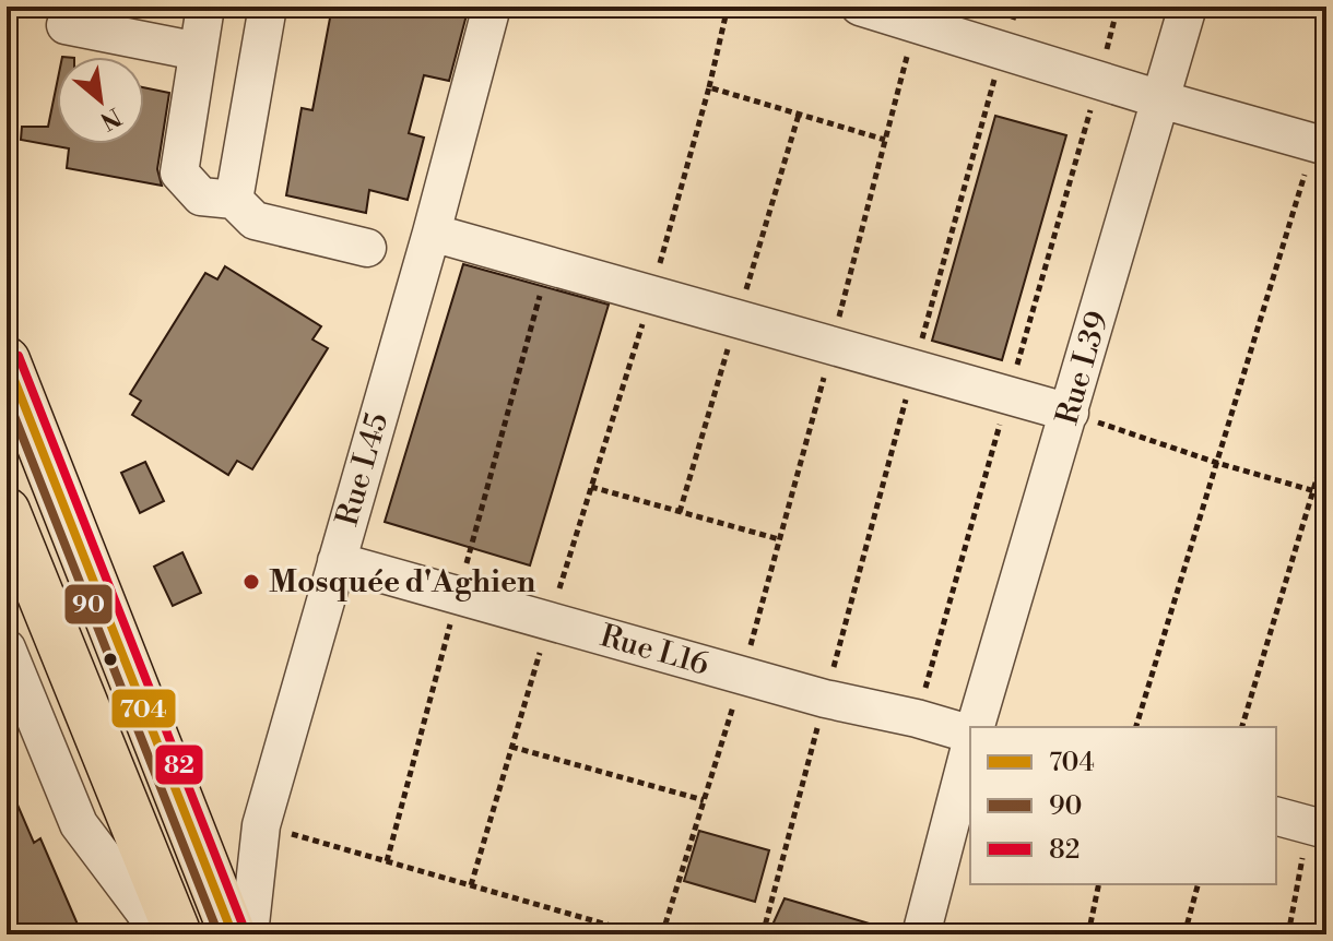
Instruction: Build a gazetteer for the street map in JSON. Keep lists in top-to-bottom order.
{
  "streets": {
    "street": ["Rue L39", "Rue L45", "Rue L16"]
  },
  "crossings": [
    ["Rue L45", "Rue L16"]
  ],
  "places": ["Mosquée d'Aghien"],
  "lines": ["transit line 82", "transit line 704", "transit line 90"],
  "legend": ["704", "90", "82"],
  "north": "bottom right"
}
